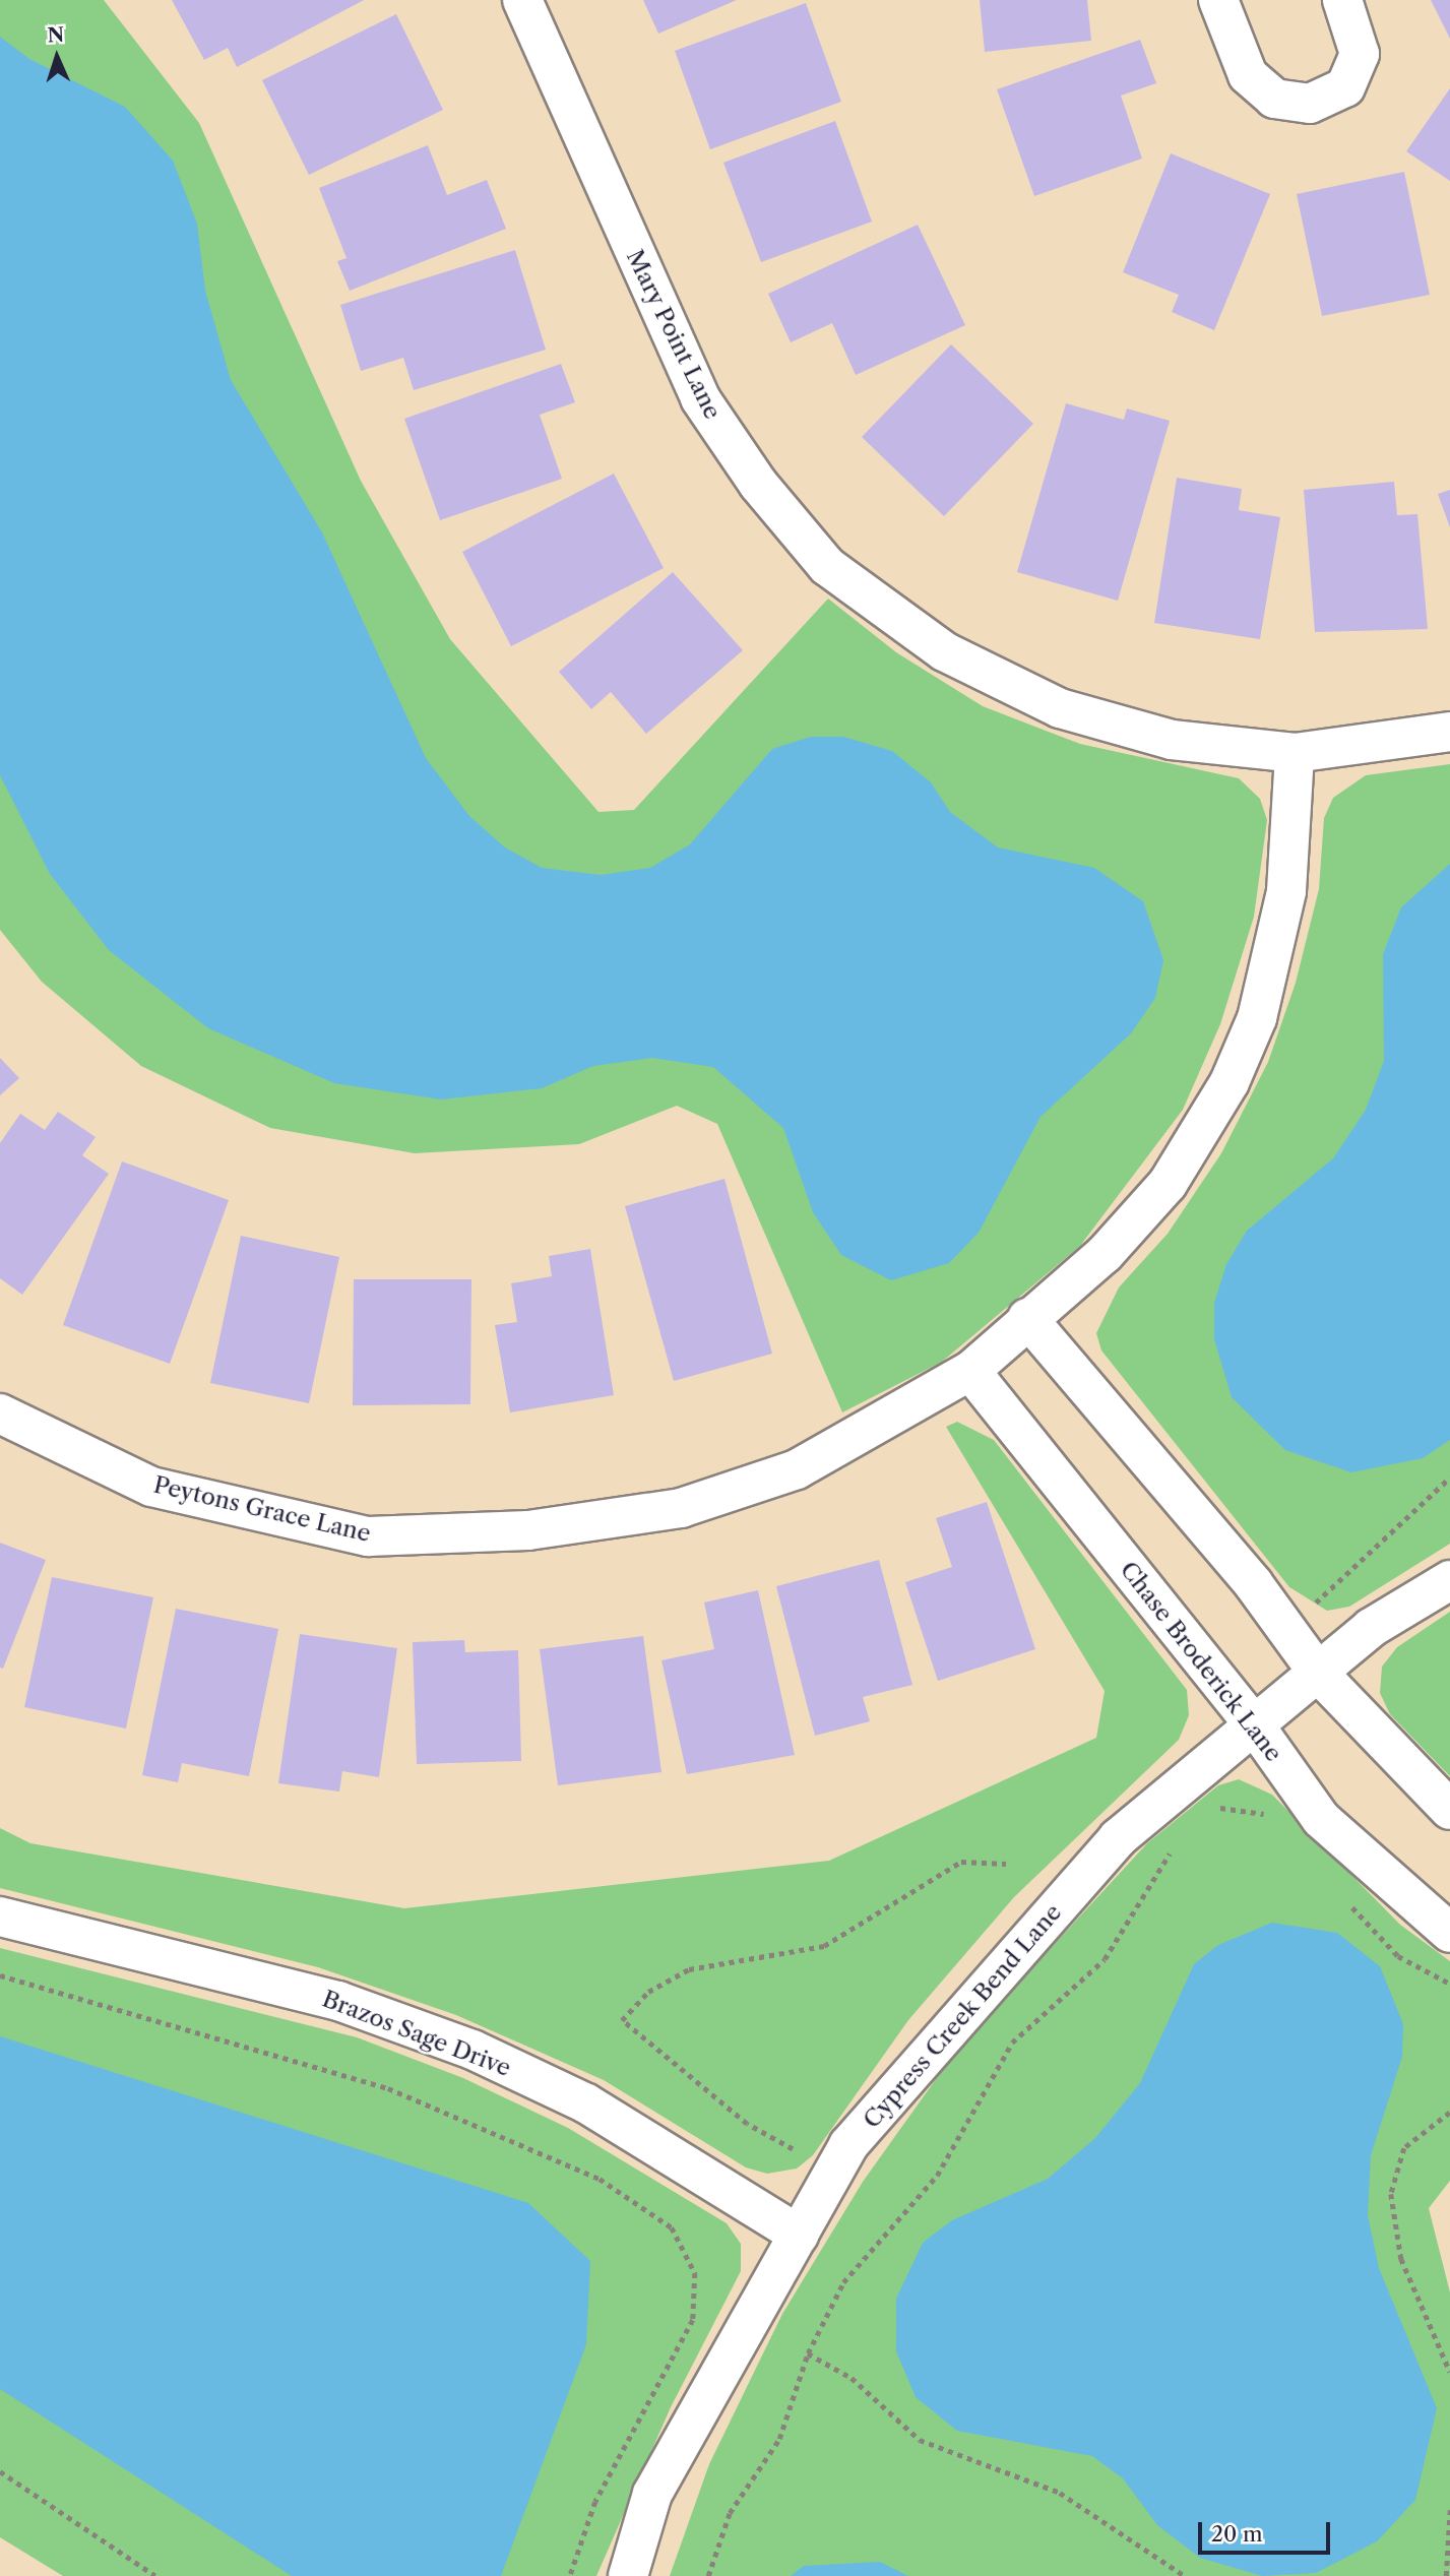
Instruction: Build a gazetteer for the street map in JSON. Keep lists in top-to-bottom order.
{
  "streets": {
    "street": [
      "Mary Point Lane",
      "Peytons Grace Lane",
      "Chase Broderick Lane",
      "Cypress Creek Bend Lane",
      "Brazos Sage Drive"
    ]
  },
  "crossings": [
    ["Mary Point Lane", "Peytons Grace Lane"],
    ["Peytons Grace Lane", "Chase Broderick Lane"],
    ["Chase Broderick Lane", "Cypress Creek Bend Lane"],
    ["Cypress Creek Bend Lane", "Brazos Sage Drive"]
  ],
  "scale_bar": "20 m",
  "north": "top"
}
